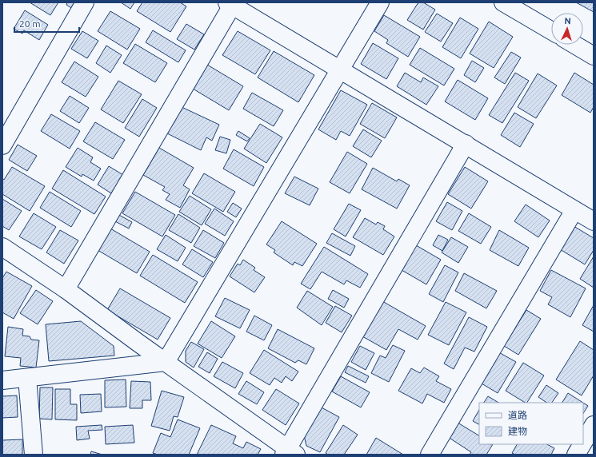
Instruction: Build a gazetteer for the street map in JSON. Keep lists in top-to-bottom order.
{
  "legend": ["道路", "建物"],
  "scale_bar": "20 m",
  "north": "top"
}
